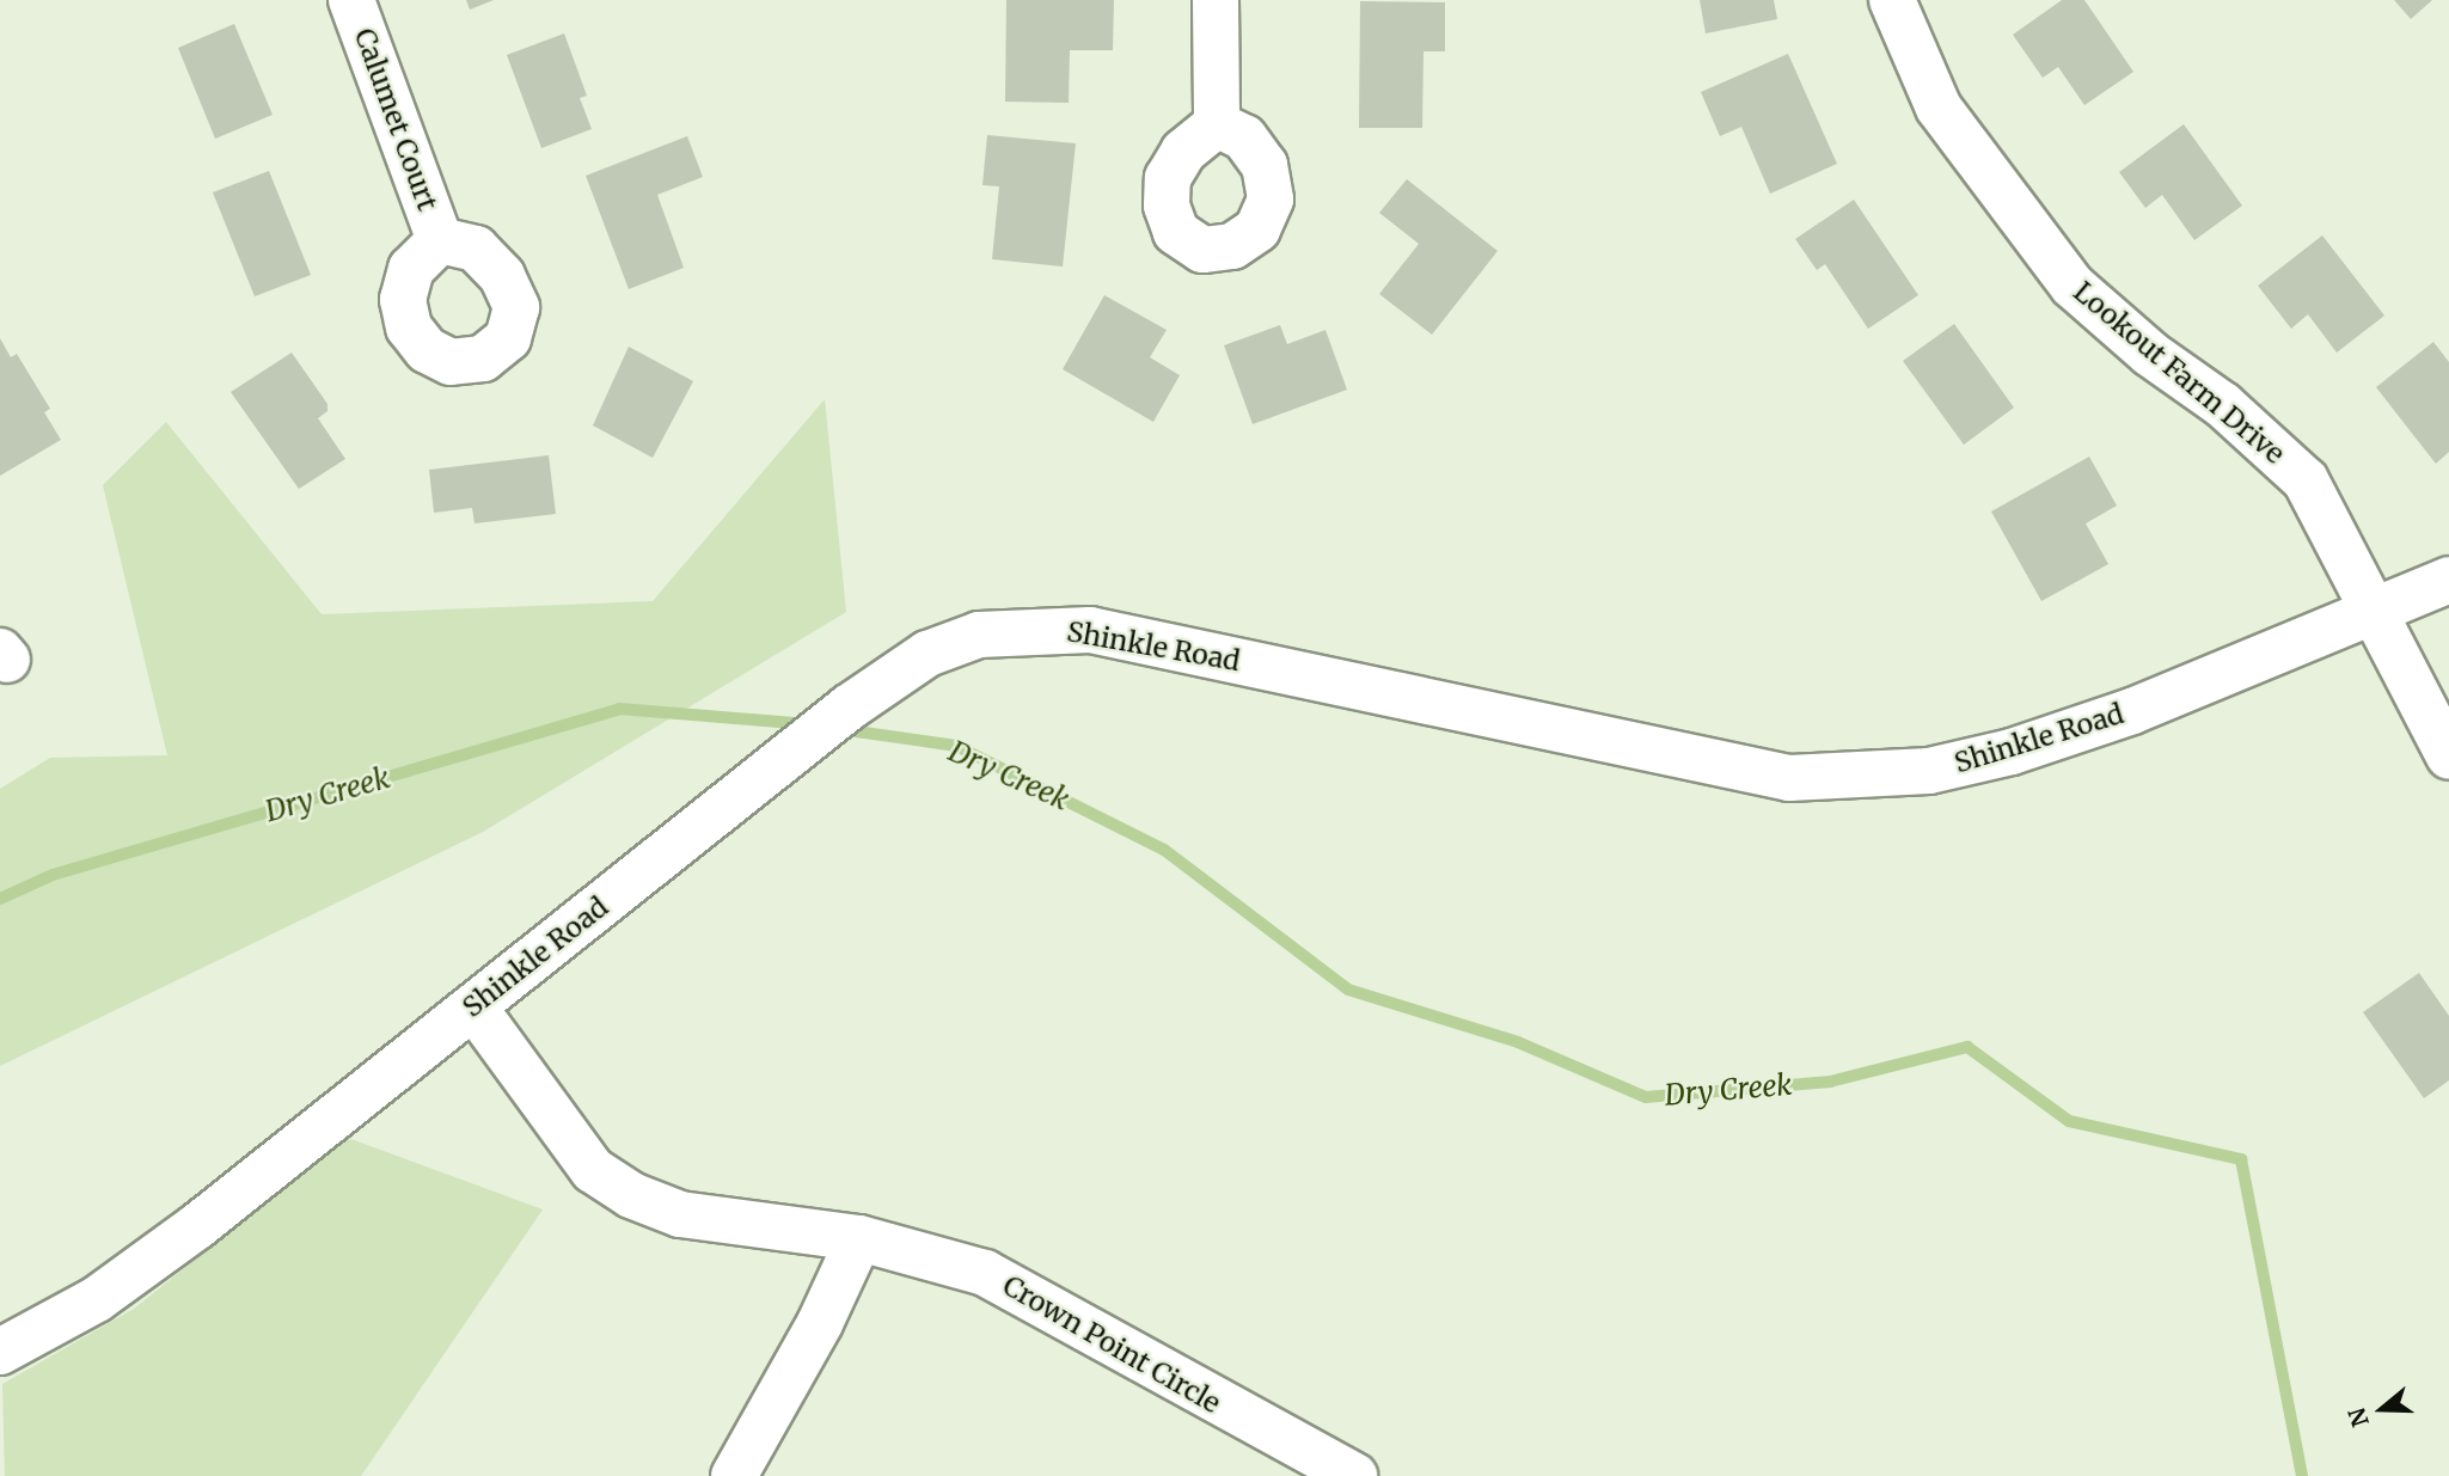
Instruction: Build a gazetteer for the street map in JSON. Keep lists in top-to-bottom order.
{
  "streets": {
    "street": [
      "Calumet Court",
      "Lookout Farm Drive",
      "Shinkle Road",
      "Crown Point Circle"
    ]
  },
  "crossings": [
    ["Lookout Farm Drive", "Shinkle Road"],
    ["Shinkle Road", "Crown Point Circle"]
  ],
  "water": ["Dry Creek"],
  "north": "left"
}
